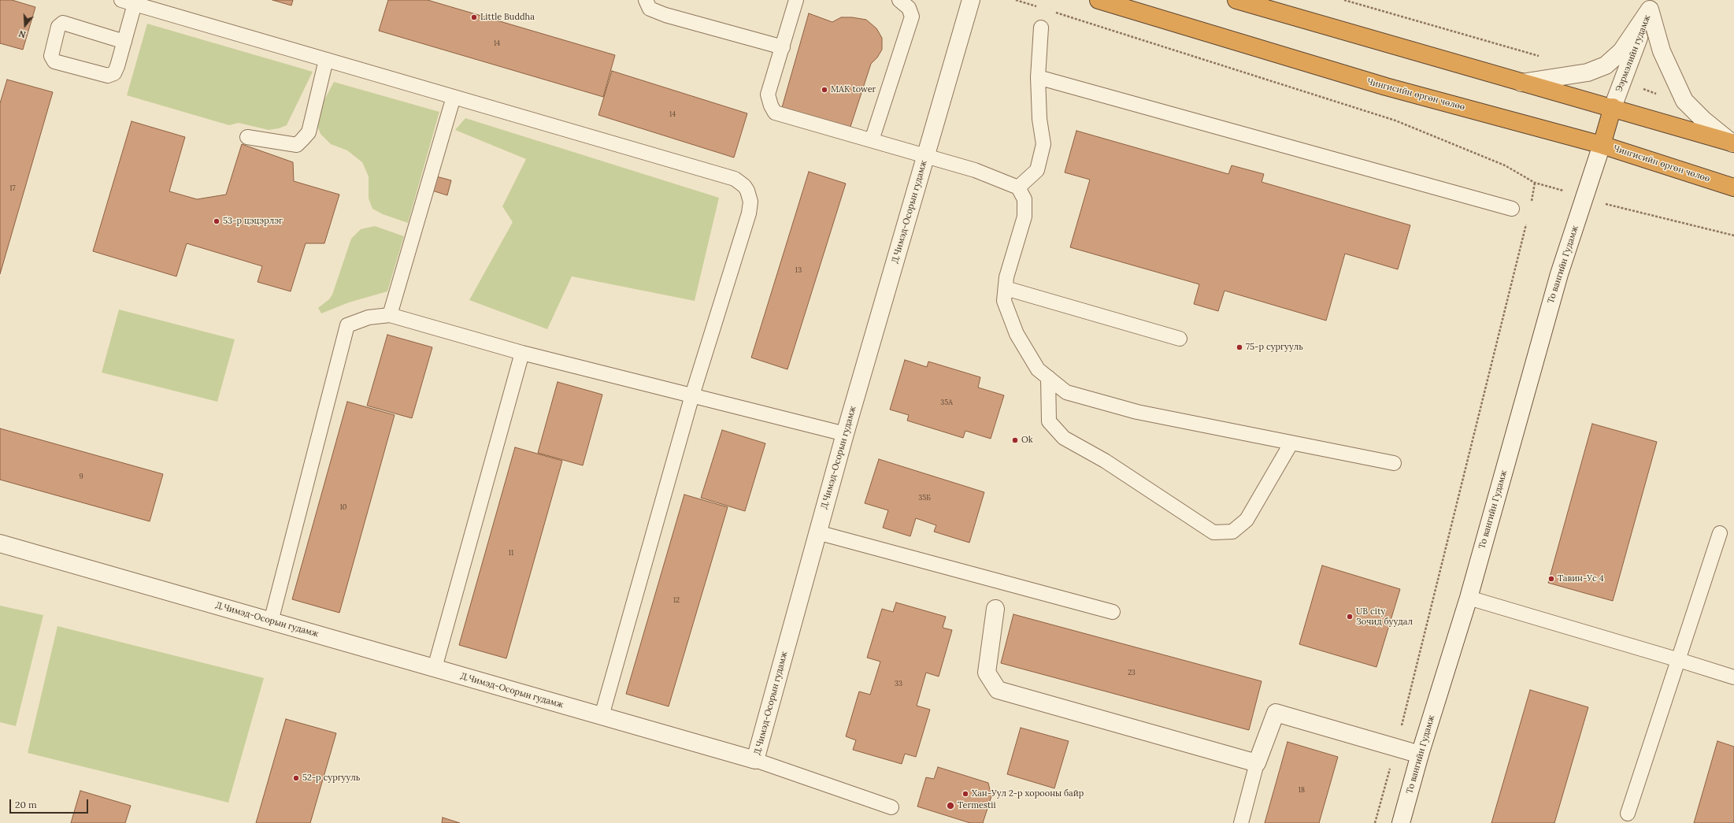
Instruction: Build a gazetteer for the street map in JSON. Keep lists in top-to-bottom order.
{
  "streets": {
    "highway": ["Чингисийн өргөн чөлөө"],
    "street": ["Ээрмэлийн гудамж", "Д.Чимэд-Осорын гудамж", "То вангийн Гудамж"]
  },
  "crossings": [
    ["Чингисийн өргөн чөлөө", "То вангийн Гудамж"]
  ],
  "places": [
    "Little Buddha",
    "MAK tower",
    "53-р цэцэрлэг",
    "75-р сургууль",
    "Ok",
    "Тавин-Ус 4",
    "UB city Зочид буудал",
    "52-р сургууль",
    "Хан-Уул 2-р хорооны байр",
    "Termestii"
  ],
  "house_numbers": [
    "14",
    "14",
    "17",
    "13",
    "35А",
    "9",
    "35Б",
    "10",
    "11",
    "12",
    "23",
    "33",
    "18"
  ],
  "scale_bar": "20 m",
  "north": "bottom"
}
